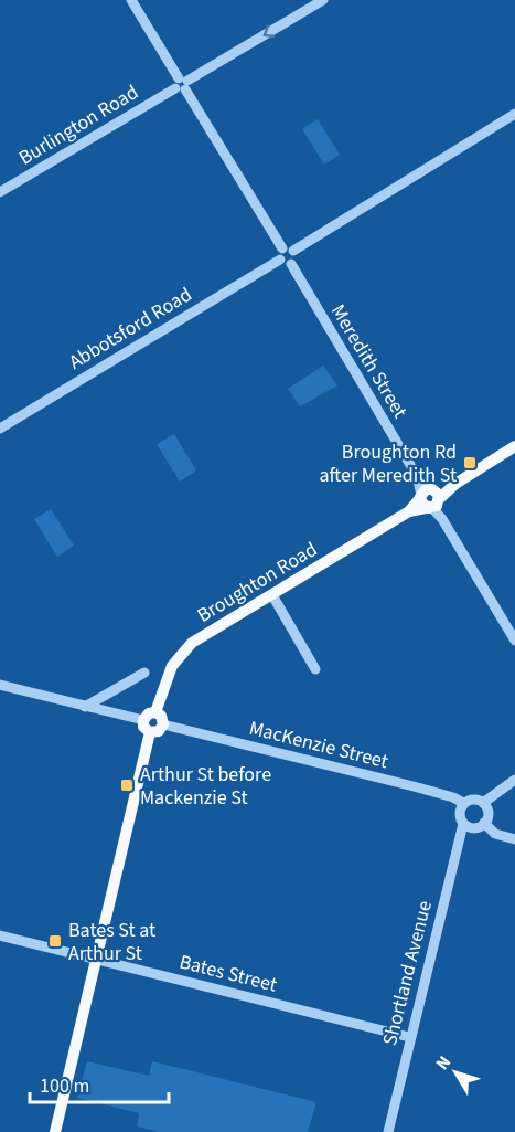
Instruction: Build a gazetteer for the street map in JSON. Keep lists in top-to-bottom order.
{
  "streets": {
    "main road": ["Broughton Road"],
    "street": [
      "Burlington Road",
      "Abbotsford Road",
      "Meredith Street",
      "MacKenzie Street",
      "Bates Street",
      "Shortland Avenue"
    ]
  },
  "crossings": [
    ["Abbotsford Road", "Meredith Street"],
    ["Meredith Street", "Broughton Road"],
    ["Broughton Road", "MacKenzie Street"],
    ["MacKenzie Street", "Shortland Avenue"],
    ["Bates Street", "Shortland Avenue"]
  ],
  "one_way": ["Burlington Road"],
  "places": {
    "transit": ["Broughton Rd after Meredith St", "Arthur St before Mackenzie St", "Bates St at Arthur St"]
  },
  "scale_bar": "100 m",
  "north": "top left"
}
